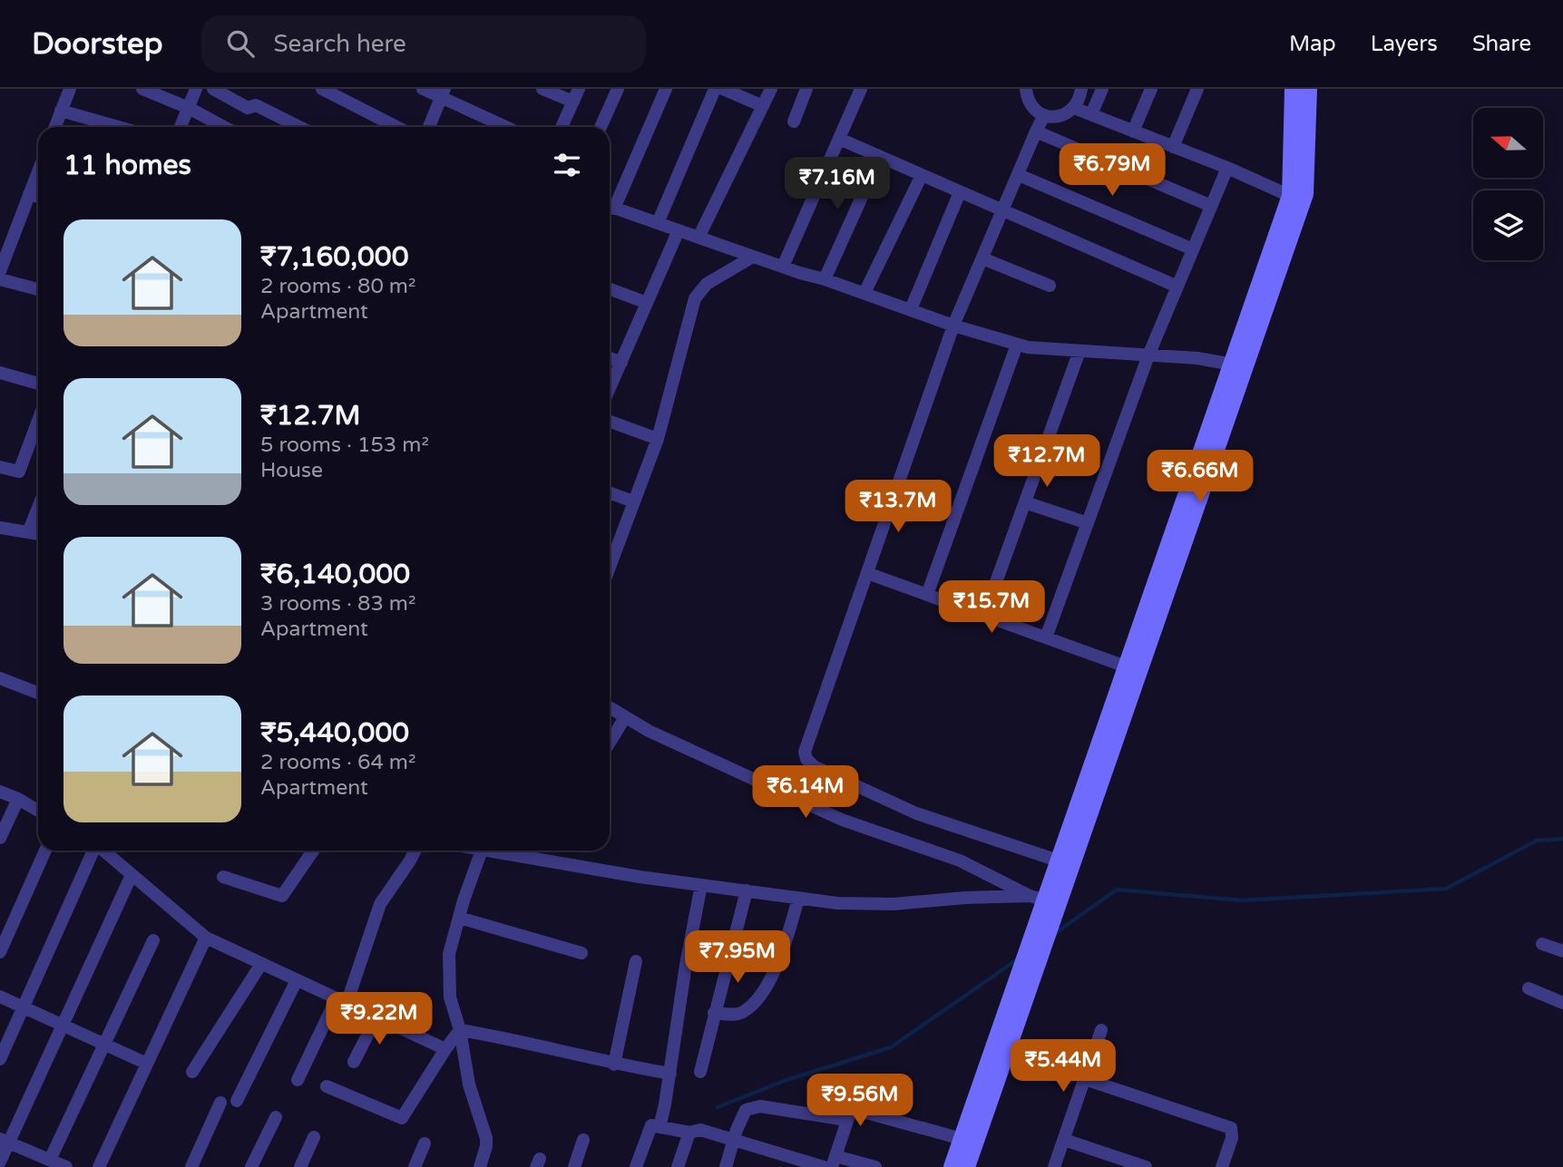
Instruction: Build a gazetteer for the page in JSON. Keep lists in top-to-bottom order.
{
  "north": "left",
  "page": {
    "header": "Doorstep",
    "search": "Search here",
    "nav": ["Map", "Layers", "Share"],
    "heading": "11 homes",
    "price": [
      "₹6.79M",
      "₹7.16M",
      "₹12.7M",
      "₹6.66M",
      "₹13.7M",
      "₹15.7M",
      "₹6.14M",
      "₹7.95M",
      "₹9.22M",
      "₹5.44M",
      "₹9.56M"
    ],
    "list": [
      {
        "name": "₹7,160,000",
        "note": "2 rooms · 80 m² · Apartment"
      },
      {
        "name": "₹12.7M",
        "note": "5 rooms · 153 m² · House"
      },
      {
        "name": "₹6,140,000",
        "note": "3 rooms · 83 m² · Apartment"
      },
      {
        "name": "₹5,440,000",
        "note": "2 rooms · 64 m² · Apartment"
      }
    ]
  }
}
